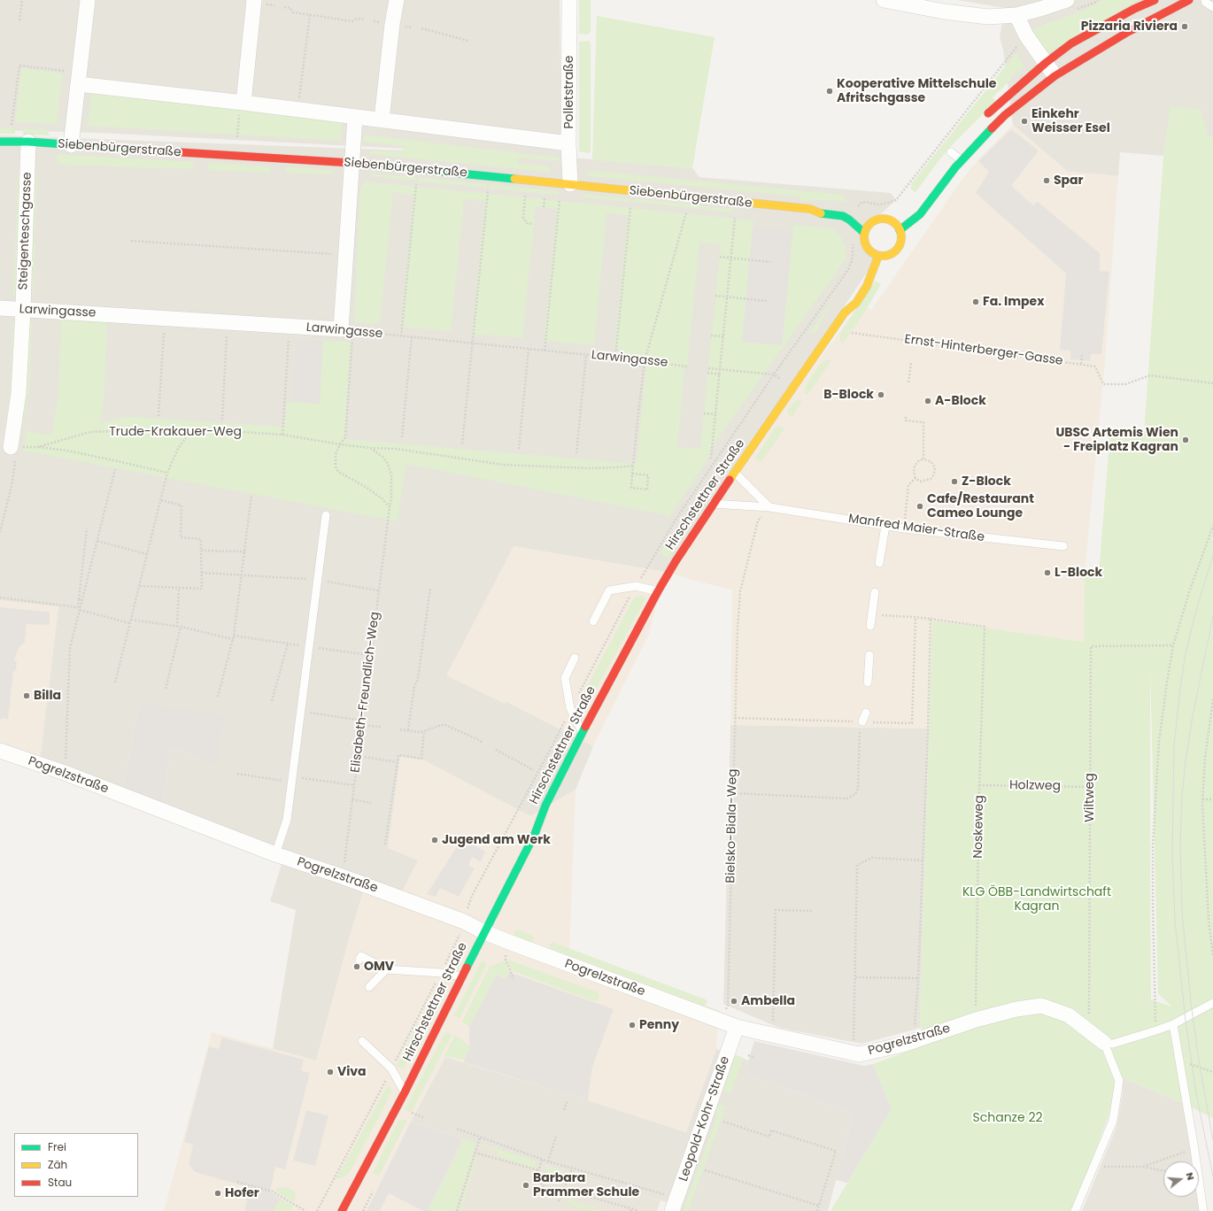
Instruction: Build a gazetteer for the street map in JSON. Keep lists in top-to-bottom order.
{
  "streets": {
    "main road": ["Siebenbürgerstraße", "Hirschstettner Straße"],
    "street": [
      "Polletstraße",
      "Steigenteschgasse",
      "Larwingasse",
      "Pogrelzstraße",
      "Leopold-Kohr-Straße"
    ],
    "lane": ["Manfred Maier-Straße"],
    "path": [
      "Ernst-Hinterberger-Gasse",
      "Trude-Krakauer-Weg",
      "Elisabeth-Freundlich-Weg",
      "Holzweg",
      "Wiltweg",
      "Bielsko-Biala-Weg",
      "Noskeweg"
    ]
  },
  "crossings": [
    ["Polletstraße", "Siebenbürgerstraße"],
    ["Siebenbürgerstraße", "Steigenteschgasse"],
    ["Siebenbürgerstraße", "Hirschstettner Straße"],
    ["Steigenteschgasse", "Larwingasse"],
    ["Steigenteschgasse", "Trude-Krakauer-Weg"],
    ["Hirschstettner Straße", "Manfred Maier-Straße"],
    ["Hirschstettner Straße", "Pogrelzstraße"],
    ["Manfred Maier-Straße", "Bielsko-Biala-Weg"],
    ["Pogrelzstraße", "Wiltweg"],
    ["Pogrelzstraße", "Bielsko-Biala-Weg"],
    ["Pogrelzstraße", "Noskeweg"],
    ["Pogrelzstraße", "Leopold-Kohr-Straße"],
    ["Holzweg", "Wiltweg"],
    ["Holzweg", "Noskeweg"]
  ],
  "parks": ["KLG ÖBB-Landwirtschaft Kagran", "Schanze 22"],
  "places": [
    "Pizzaria Riviera",
    "Kooperative Mittelschule Afritschgasse",
    "Einkehr Weisser Esel",
    "Spar",
    "Fa. Impex",
    "B-Block",
    "A-Block",
    "UBSC Artemis Wien - Freiplatz Kagran",
    "Z-Block",
    "Cafe/Restaurant Cameo Lounge",
    "L-Block",
    "Billa",
    "Jugend am Werk",
    "OMV",
    "Ambella",
    "Penny",
    "Viva",
    "Barbara Prammer Schule",
    "Hofer"
  ],
  "legend": ["Frei", "Zäh", "Stau"],
  "north": "right"
}
